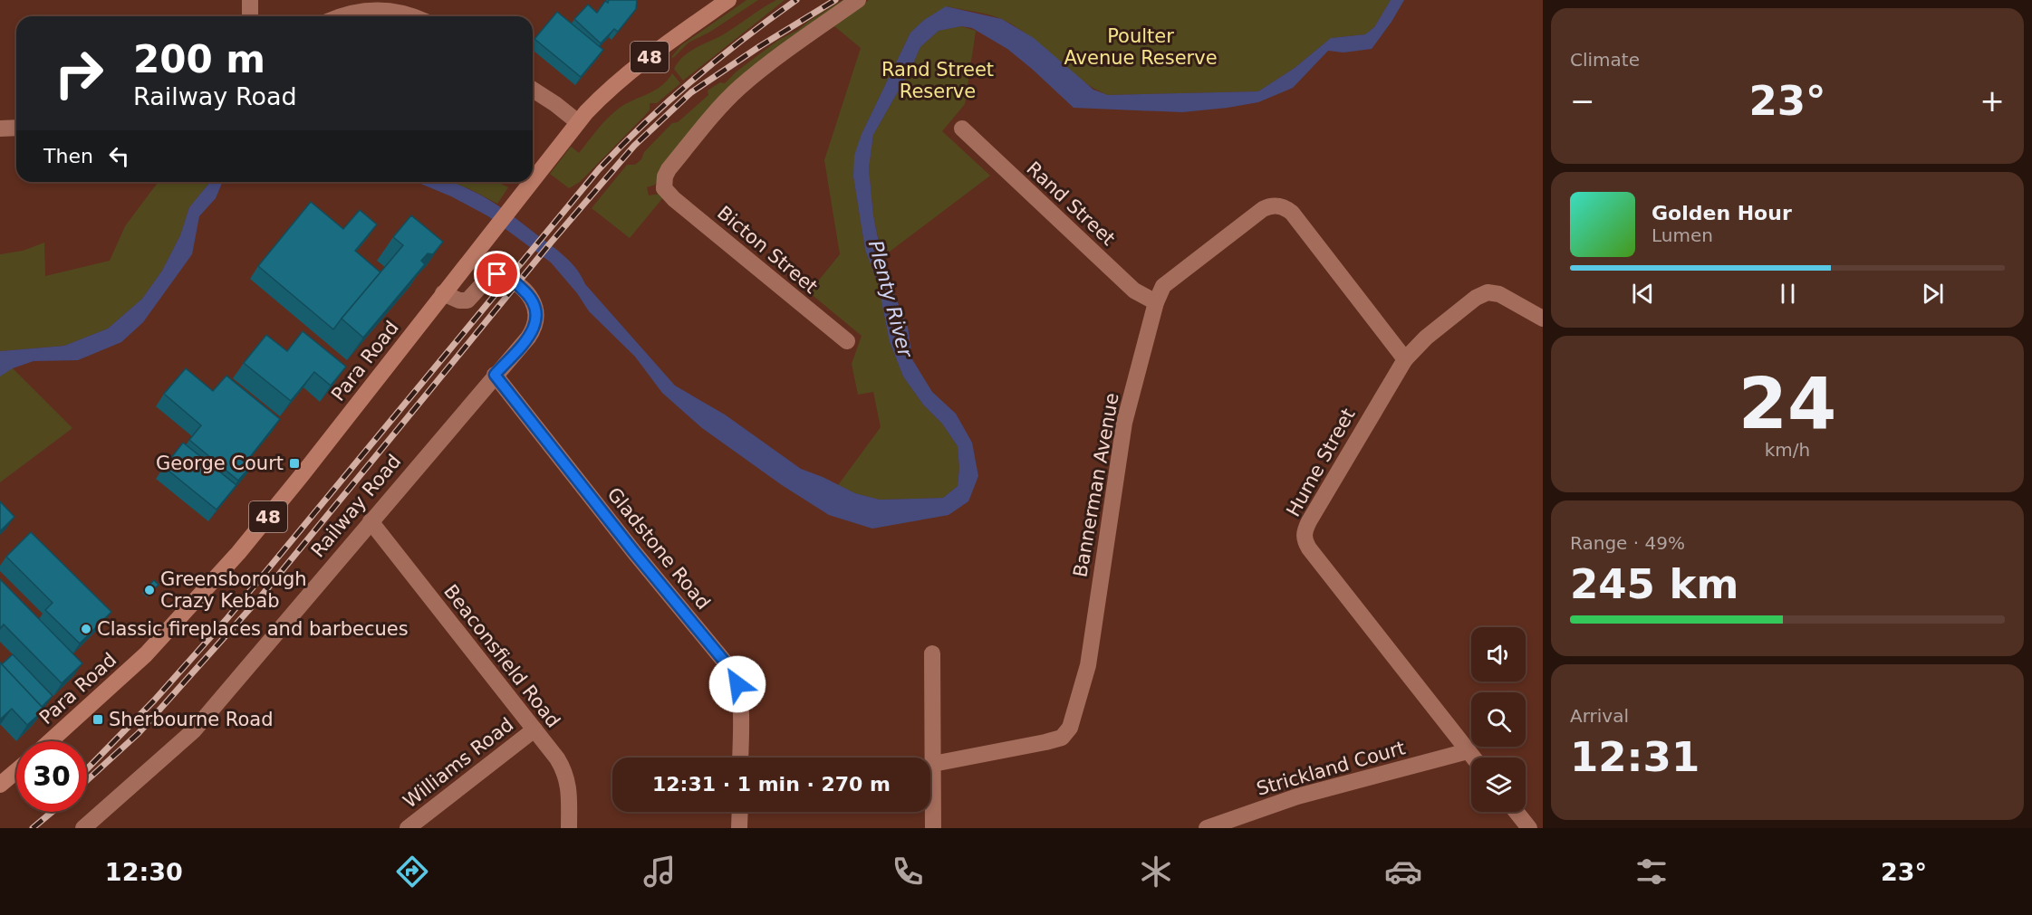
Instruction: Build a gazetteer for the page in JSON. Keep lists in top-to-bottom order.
{
  "streets": {
    "main road": ["48", "Para Road"],
    "street": [
      "Rand Street",
      "Bicton Street",
      "Hume Street",
      "Bannerman Avenue",
      "Railway Road",
      "Gladstone Road",
      "Beaconsfield Road",
      "Williams Road",
      "Strickland Court"
    ]
  },
  "crossings": [
    ["Rand Street", "Bannerman Avenue"],
    ["Para Road", "Railway Road"],
    ["Hume Street", "Bannerman Avenue"],
    ["Hume Street", "Strickland Court"],
    ["Railway Road", "Gladstone Road"],
    ["Railway Road", "Beaconsfield Road"],
    ["Beaconsfield Road", "Williams Road"]
  ],
  "water": ["Plenty River"],
  "parks": ["Poulter Avenue Reserve", "Rand Street Reserve"],
  "places": {
    "transit": ["George Court", "Sherbourne Road"],
    "other": ["Greensborough Crazy Kebab", "Classic fireplaces and barbecues"]
  },
  "page": {
    "tile": [
      "Climate",
      ["24", "km/h"],
      ["Range · 49%", "245 km"],
      ["Arrival", "12:31"]
    ],
    "turn": ["200 m", "Railway Road"],
    "heat": ["−", "23°", "+"],
    "then": "Then",
    "song": ["Golden Hour", "Lumen"],
    "limit": "30",
    "trip": "12:31 · 1 min · 270 m",
    "tabs": ["12:30", "23°"]
  }
}
